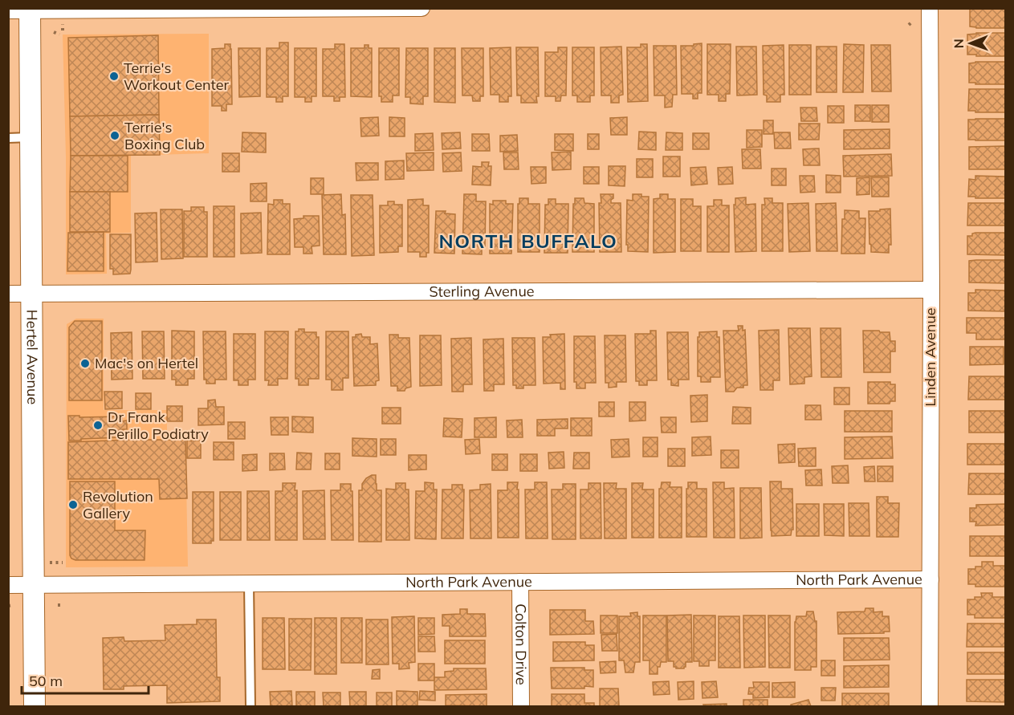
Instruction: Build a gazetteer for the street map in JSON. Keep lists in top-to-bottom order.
{
  "streets": {
    "street": [
      "Sterling Avenue",
      "Linden Avenue",
      "Hertel Avenue",
      "North Park Avenue",
      "Colton Drive"
    ]
  },
  "crossings": [
    ["Sterling Avenue", "Linden Avenue"],
    ["Sterling Avenue", "Hertel Avenue"],
    ["Linden Avenue", "North Park Avenue"],
    ["Hertel Avenue", "North Park Avenue"],
    ["North Park Avenue", "Colton Drive"]
  ],
  "districts": ["NORTH BUFFALO"],
  "places": [
    "Terrie's Workout Center",
    "Terrie's Boxing Club",
    "Mac's on Hertel",
    "Dr Frank Perillo Podiatry",
    "Revolution Gallery"
  ],
  "scale_bar": "50 m",
  "north": "left"
}
